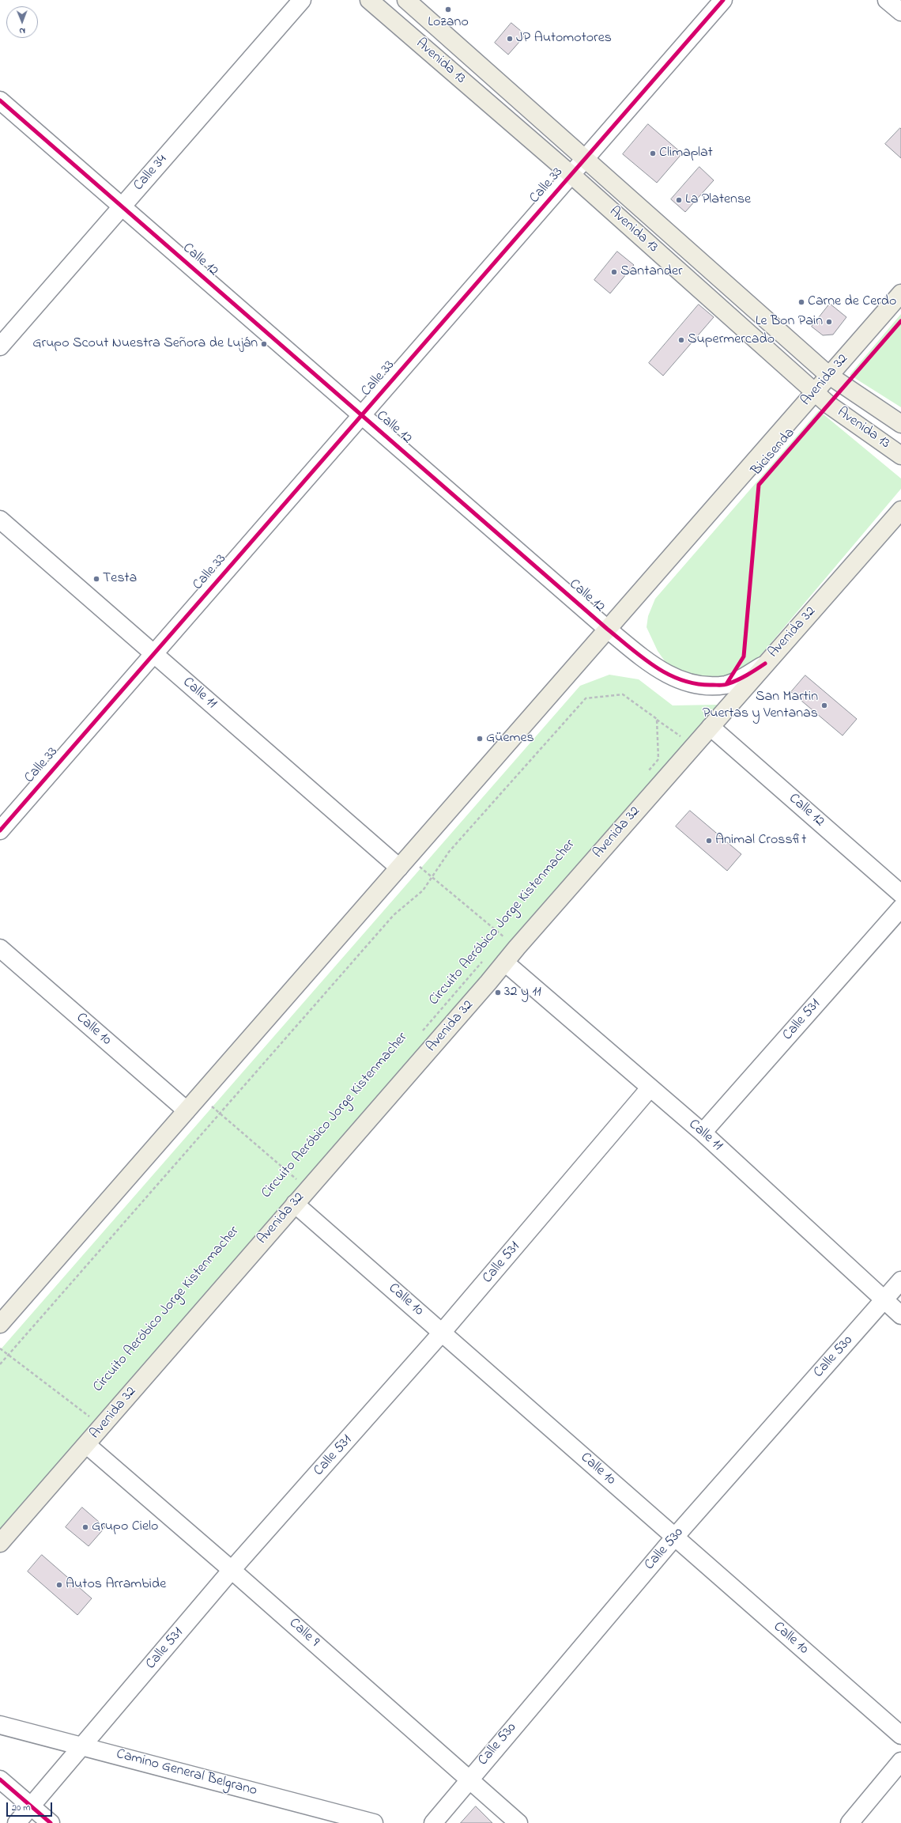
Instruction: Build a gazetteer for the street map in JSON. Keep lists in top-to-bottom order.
{
  "streets": {
    "main road": ["Avenida 13", "Avenida 32"],
    "street": [
      "Calle 34",
      "Calle 33",
      "Calle 12",
      "Calle 11",
      "Calle 531",
      "Calle 10",
      "Calle 530",
      "Calle 9",
      "Camino General Belgrano"
    ],
    "path": ["Circuito Aeróbico Jorge Kistenmacher"],
    "cycle path": ["Bicisenda"]
  },
  "crossings": [
    ["Avenida 13", "Calle 33"],
    ["Avenida 13", "Avenida 32"],
    ["Calle 34", "Calle 12"],
    ["Calle 33", "Calle 12"],
    ["Calle 33", "Calle 11"],
    ["Calle 12", "Avenida 32"],
    ["Avenida 32", "Calle 11"],
    ["Avenida 32", "Circuito Aeróbico Jorge Kistenmacher"],
    ["Avenida 32", "Calle 10"],
    ["Avenida 32", "Calle 9"],
    ["Calle 11", "Calle 531"],
    ["Calle 11", "Calle 530"],
    ["Calle 531", "Calle 10"],
    ["Calle 531", "Calle 9"],
    ["Calle 531", "Camino General Belgrano"],
    ["Calle 10", "Calle 530"],
    ["Calle 530", "Calle 9"]
  ],
  "places": [
    "Lozano",
    "JP Automotores",
    "Climaplat",
    "La Platense",
    "Santander",
    "Carne de Cerdo",
    "Le Bon Pain",
    "Supermercado",
    "Grupo Scout Nuestra Señora de Luján",
    "Testa",
    "San Martin Puertas y Ventanas",
    "Güemes",
    "Animal Crossfit",
    "32 y 11",
    "Grupo Cielo",
    "Autos Arrambide"
  ],
  "scale_bar": "20 m",
  "north": "bottom"
}
